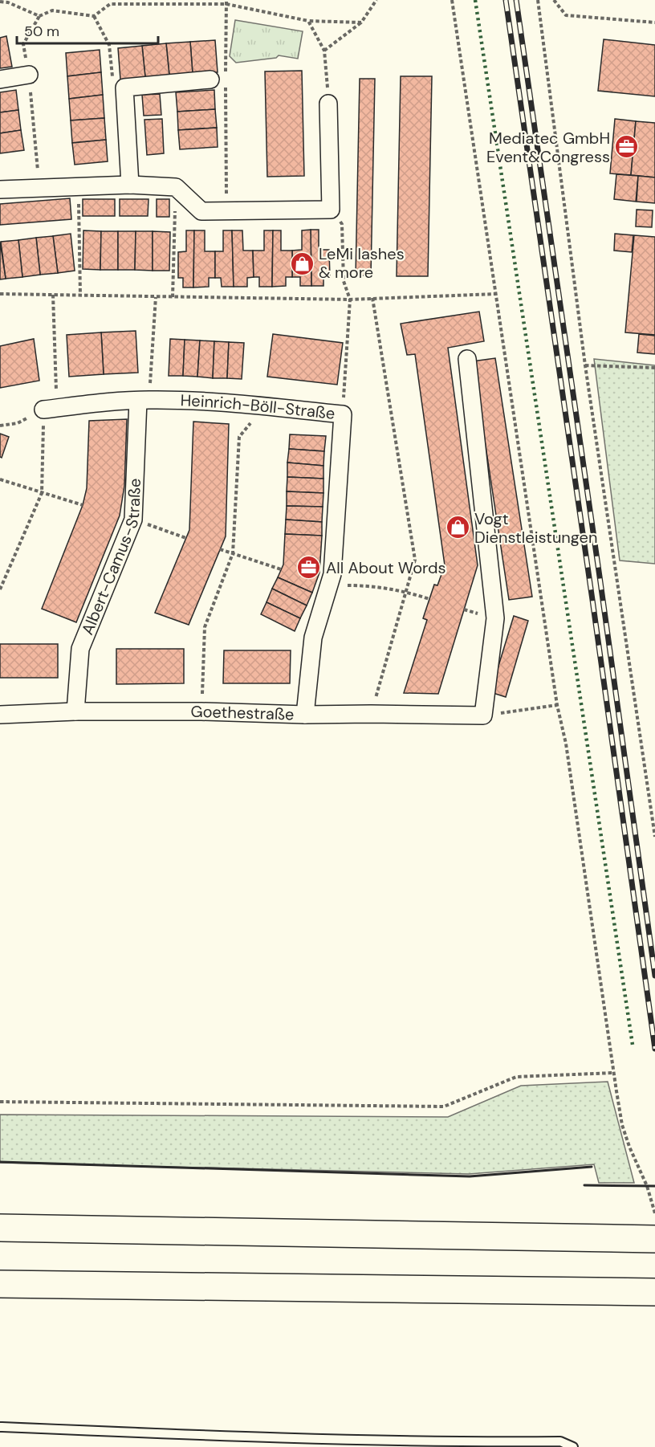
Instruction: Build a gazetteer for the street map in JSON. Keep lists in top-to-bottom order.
{
  "streets": {
    "street": ["Heinrich-Böll-Straße", "Albert-Camus-Straße", "Goethestraße"]
  },
  "crossings": [
    ["Heinrich-Böll-Straße", "Albert-Camus-Straße"],
    ["Heinrich-Böll-Straße", "Goethestraße"],
    ["Albert-Camus-Straße", "Goethestraße"]
  ],
  "places": {
    "office": ["Mediatec GmbH Event&Congress", "All About Words"],
    "shop": ["LeMi lashes & more", "Vogt Dienstleistungen"]
  },
  "scale_bar": "50 m"
}
